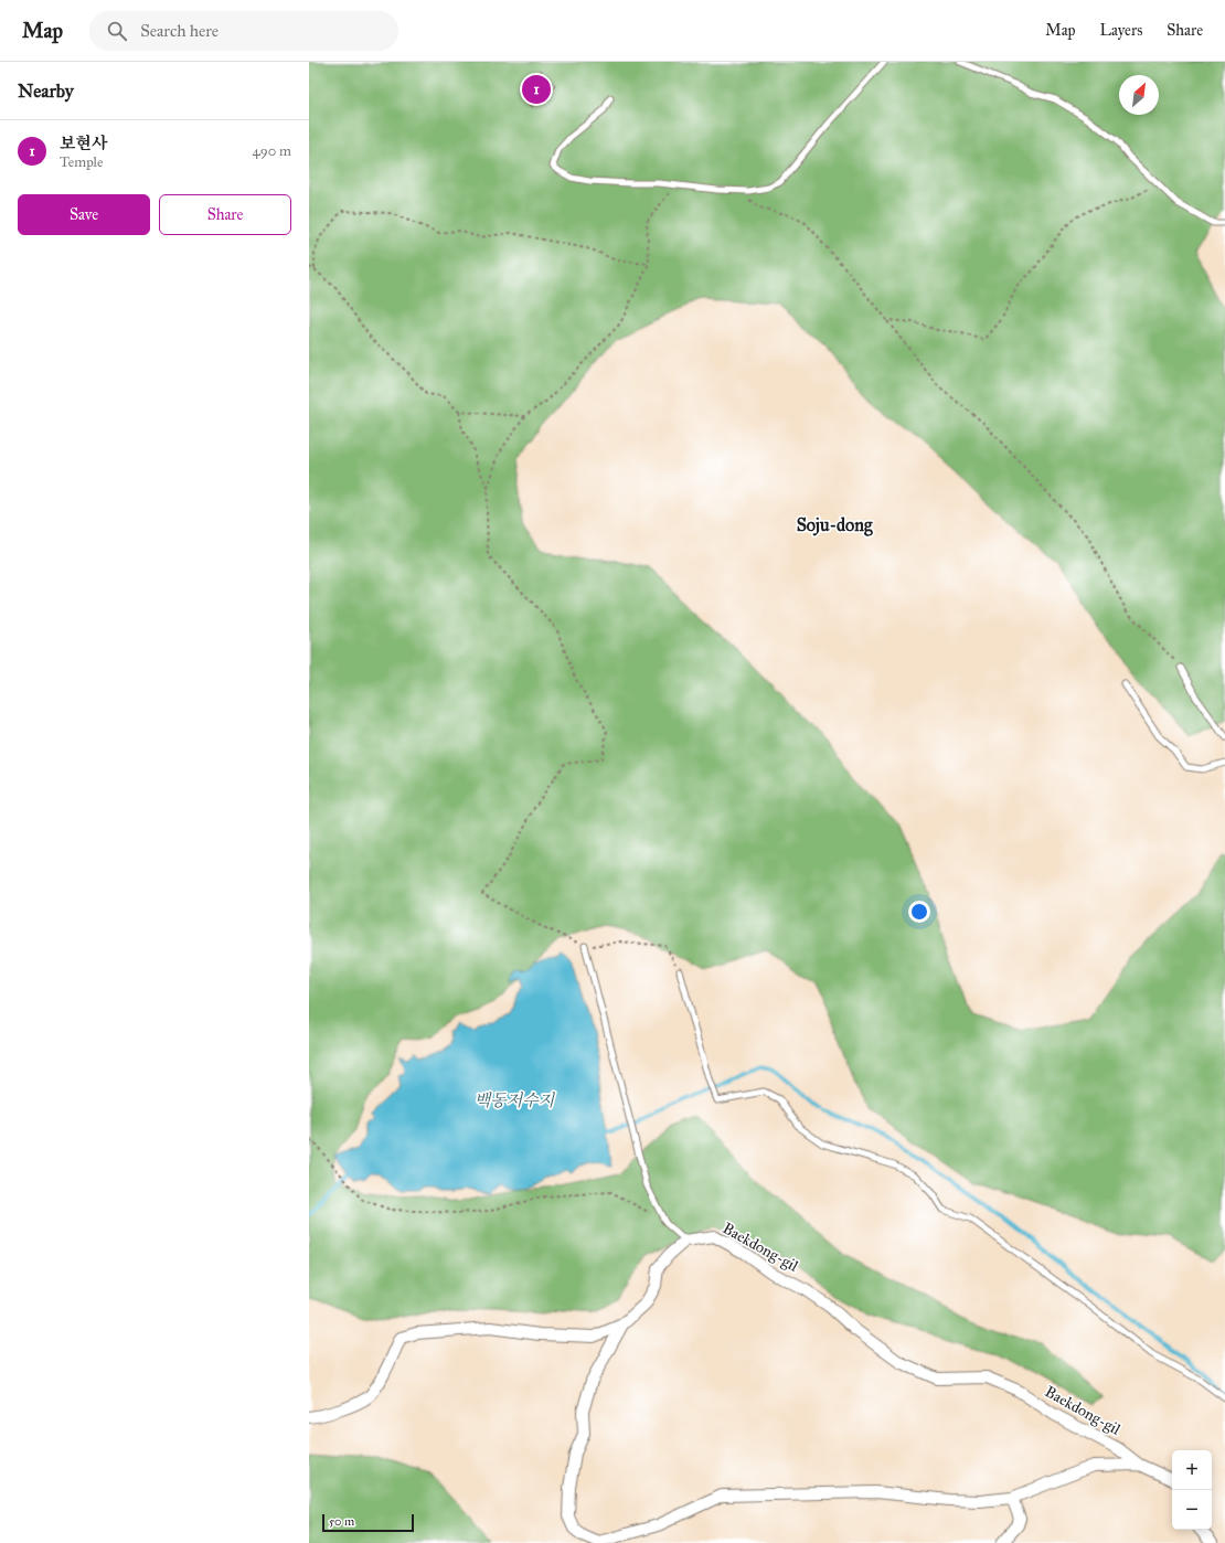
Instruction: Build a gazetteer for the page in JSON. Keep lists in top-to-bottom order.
{
  "streets": {
    "street": ["Baekdong-gil"]
  },
  "districts": ["Soju-dong"],
  "water": ["백동저수지"],
  "scale_bar": "50 m",
  "north": "top right",
  "page": {
    "header": "Map",
    "search": "Search here",
    "nav": ["Map", "Layers", "Share"],
    "heading": "Nearby",
    "pins": "1",
    "list": [
      {
        "mark": "1",
        "name": "보현사",
        "note": "Temple",
        "value": "490 m"
      }
    ],
    "buttons": ["Save", "Share"],
    "map_buttons": ["+", "−"],
    "scale": "50 m"
  }
}
